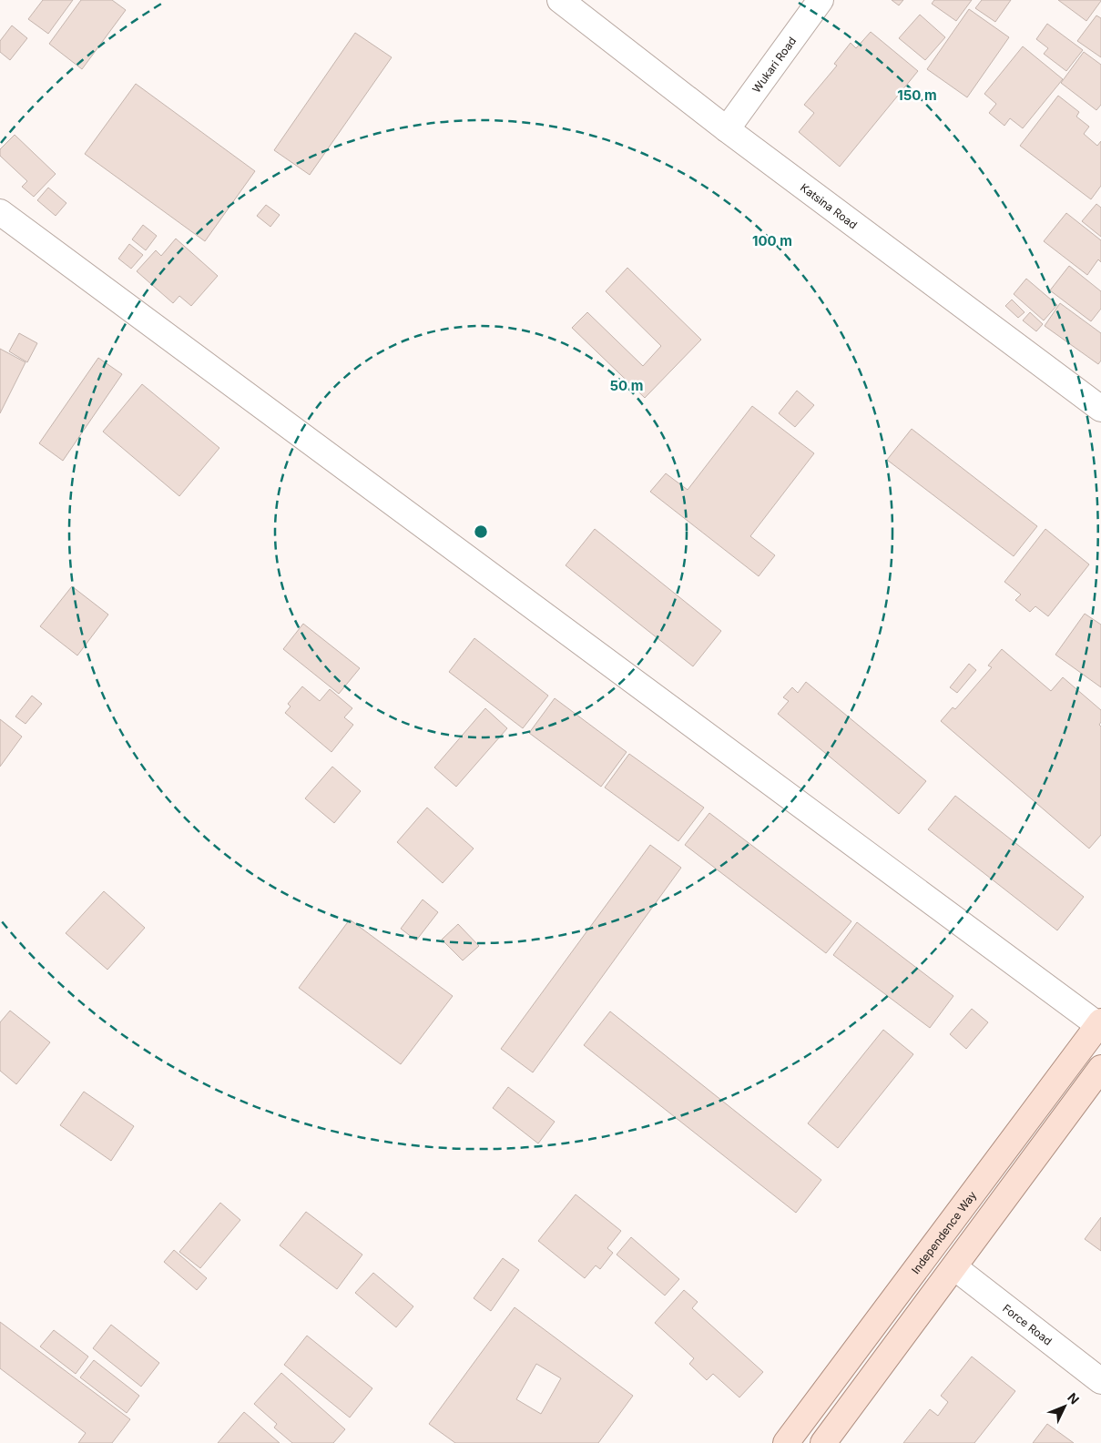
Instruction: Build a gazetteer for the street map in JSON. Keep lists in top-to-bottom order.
{
  "streets": {
    "main road": ["Independence Way"],
    "street": ["Wukari Road", "Katsina Road", "Force Road"]
  },
  "crossings": [
    ["Wukari Road", "Katsina Road"]
  ],
  "north": "top right",
  "rings": ["150 m", "100 m", "50 m"]
}
